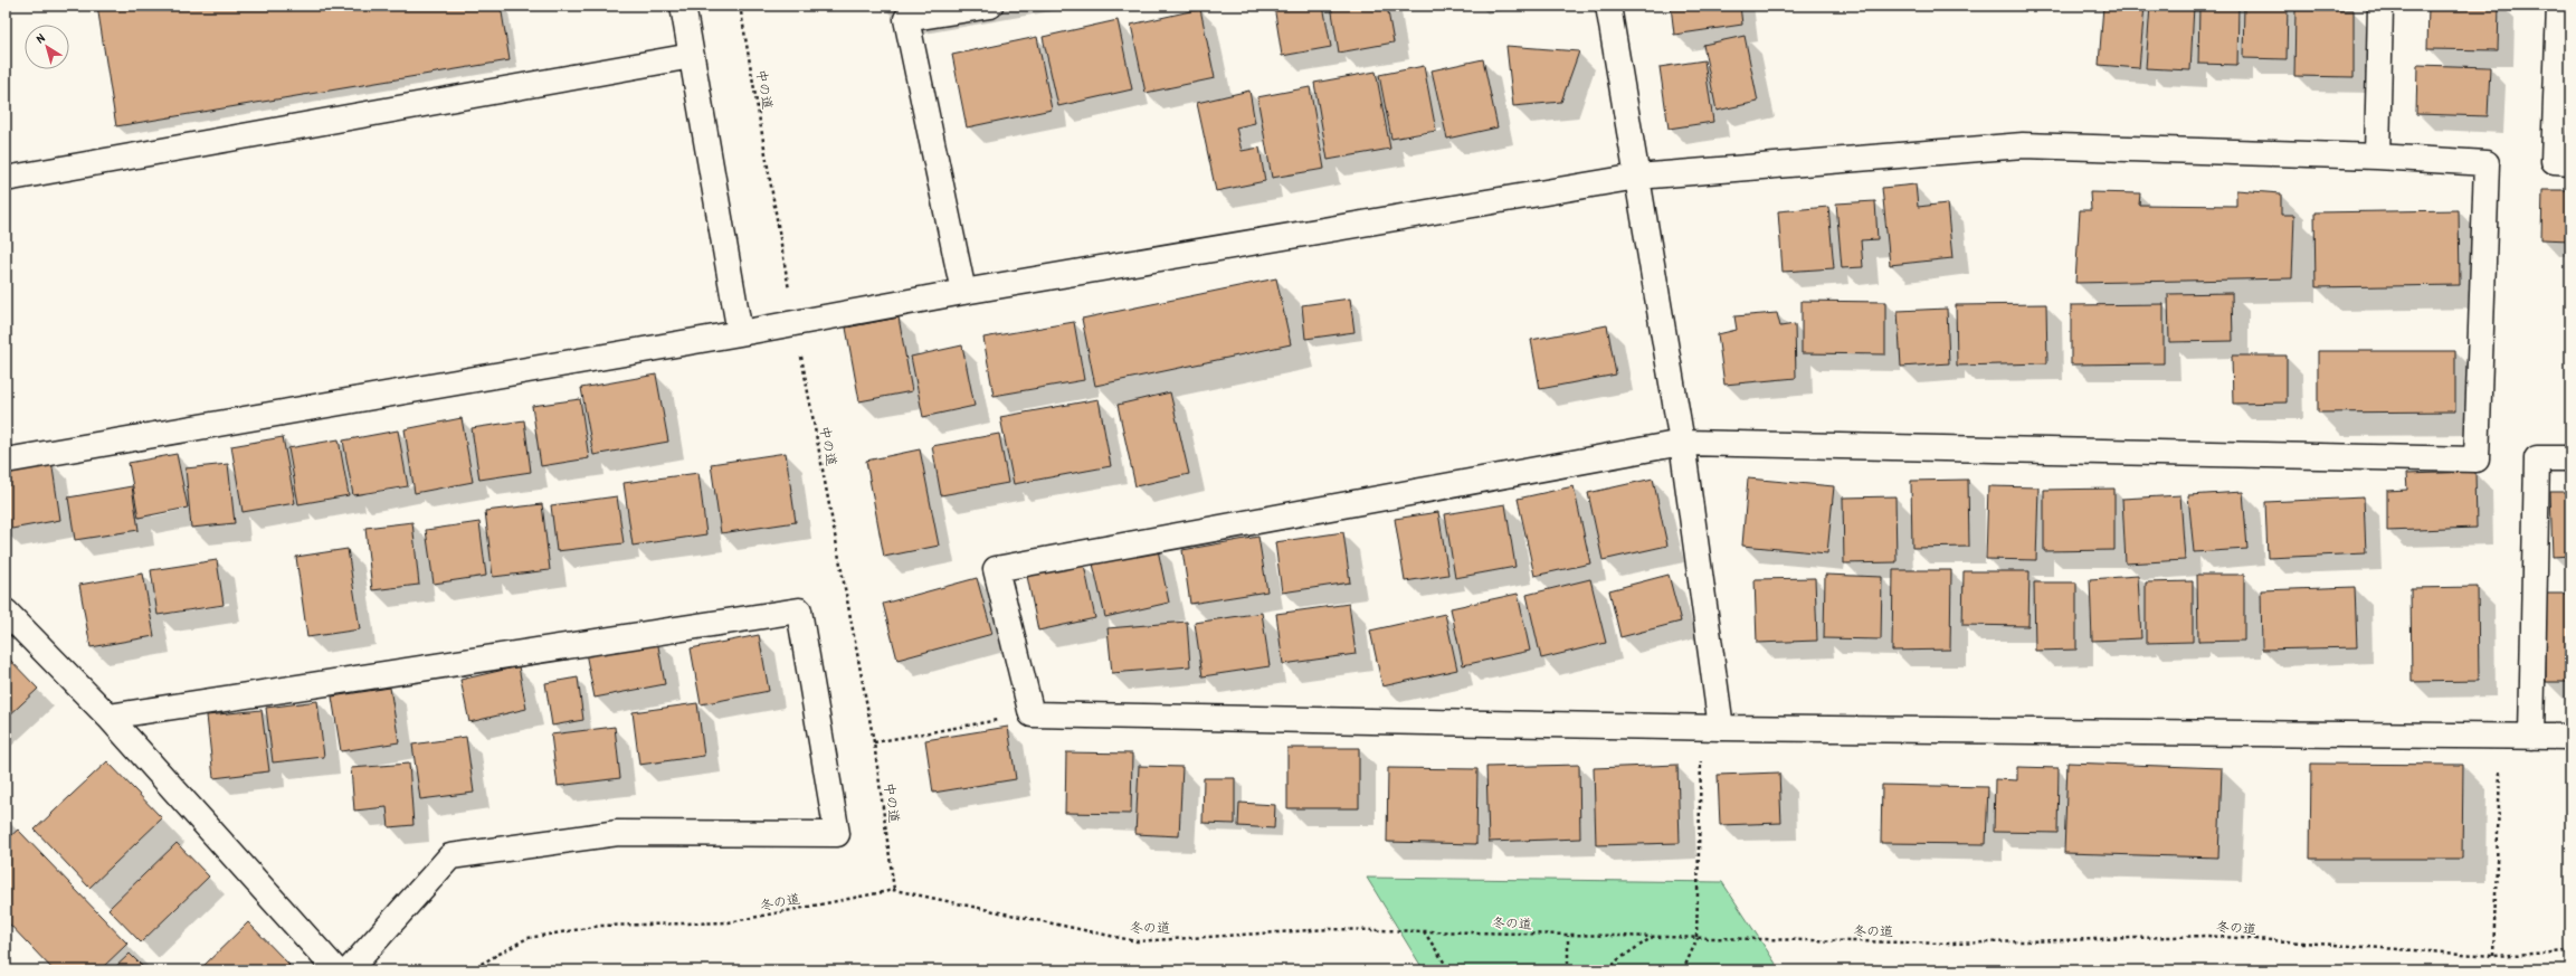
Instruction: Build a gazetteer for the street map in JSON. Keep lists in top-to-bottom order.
{
  "streets": {
    "path": ["中の道", "冬の道"]
  },
  "crossings": [
    ["中の道", "冬の道"]
  ],
  "north": "top left"
}
